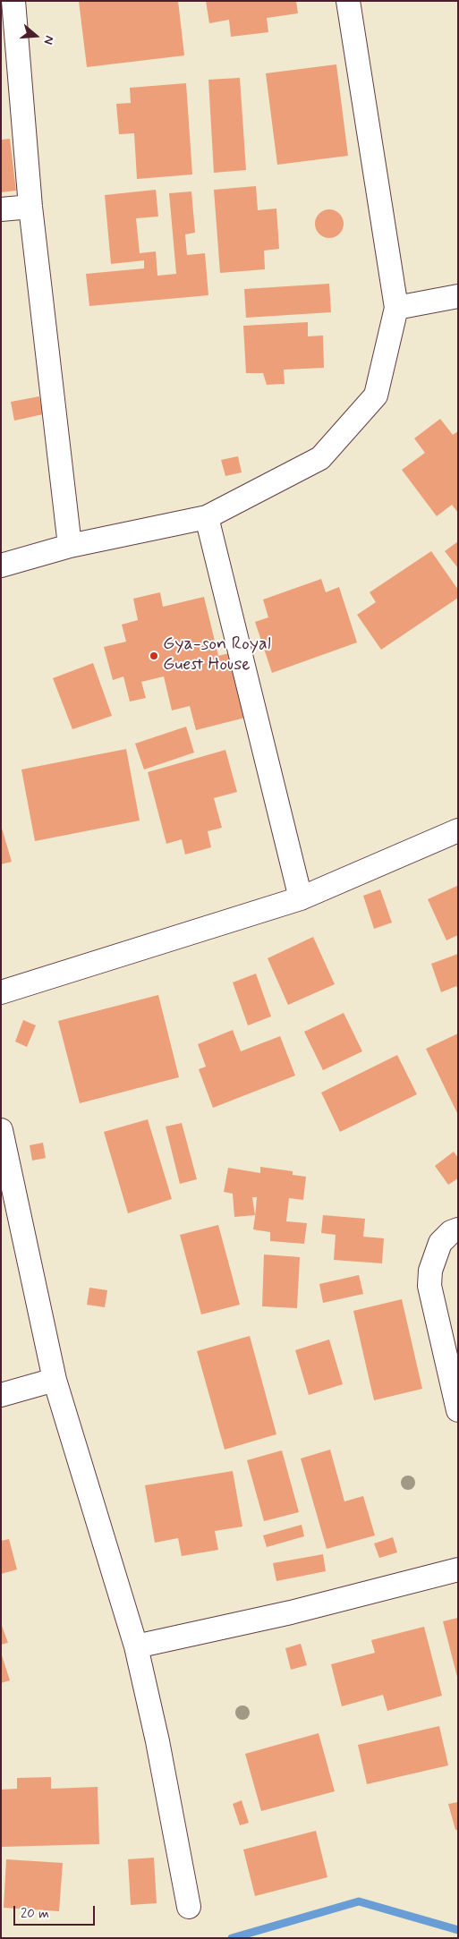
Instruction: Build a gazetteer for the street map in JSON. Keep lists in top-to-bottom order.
{
  "places": ["Gya-son Royal Guest House"],
  "scale_bar": "20 m",
  "north": "right"
}
